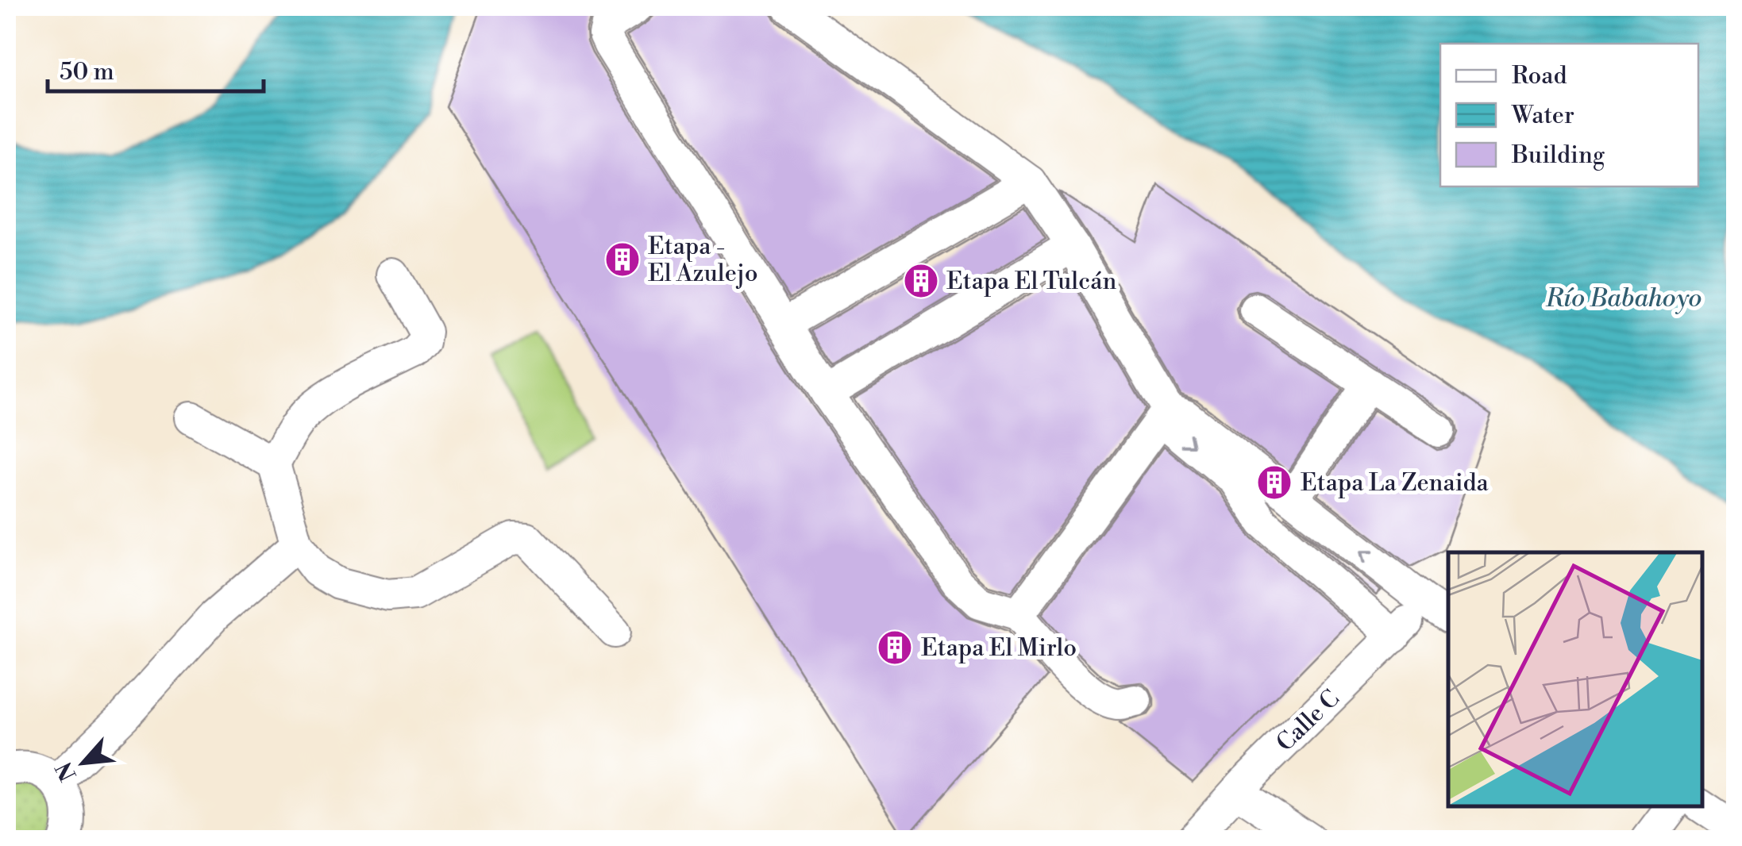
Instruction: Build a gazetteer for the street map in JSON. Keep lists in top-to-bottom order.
{
  "streets": {
    "street": ["Calle C"]
  },
  "water": ["Río Babahoyo"],
  "places": {
    "building": [
      "Etapa - El Azulejo",
      "Etapa El Tulcán",
      "Etapa La Zenaida",
      "Etapa El Mirlo"
    ]
  },
  "legend": ["Road", "Water", "Building"],
  "scale_bar": "50 m",
  "north": "bottom left"
}
